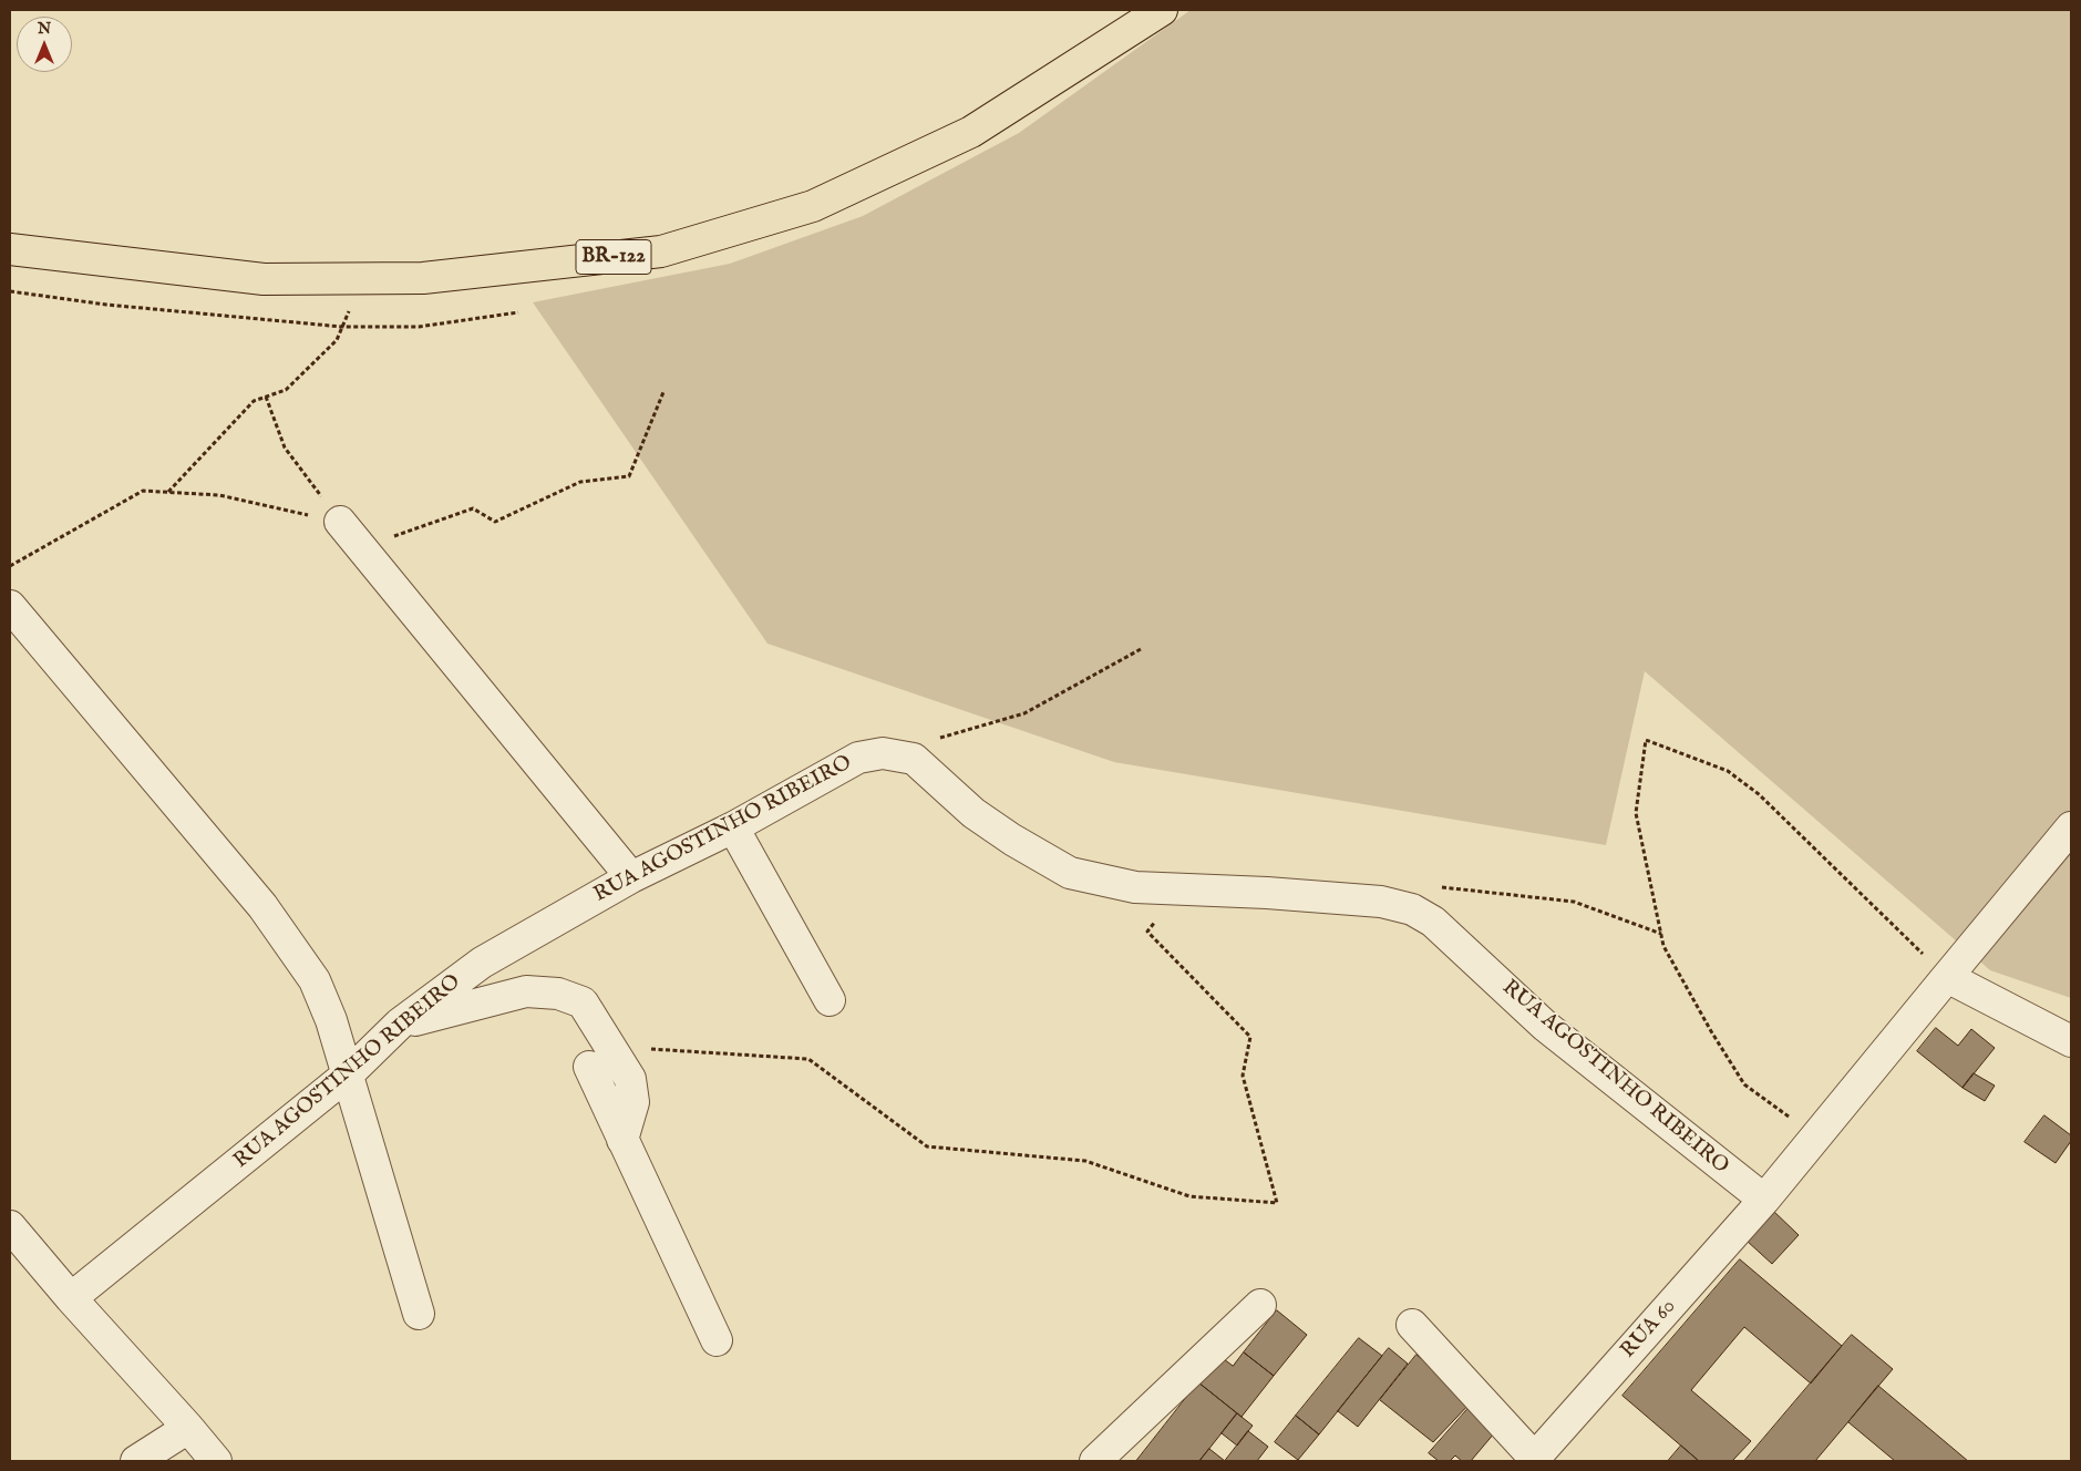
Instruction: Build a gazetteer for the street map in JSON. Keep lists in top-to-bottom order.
{
  "streets": {
    "highway": ["BR-122"],
    "street": ["RUA AGOSTINHO RIBEIRO", "RUA 60"]
  },
  "crossings": [
    ["RUA AGOSTINHO RIBEIRO", "RUA 60"]
  ],
  "north": "top"
}
